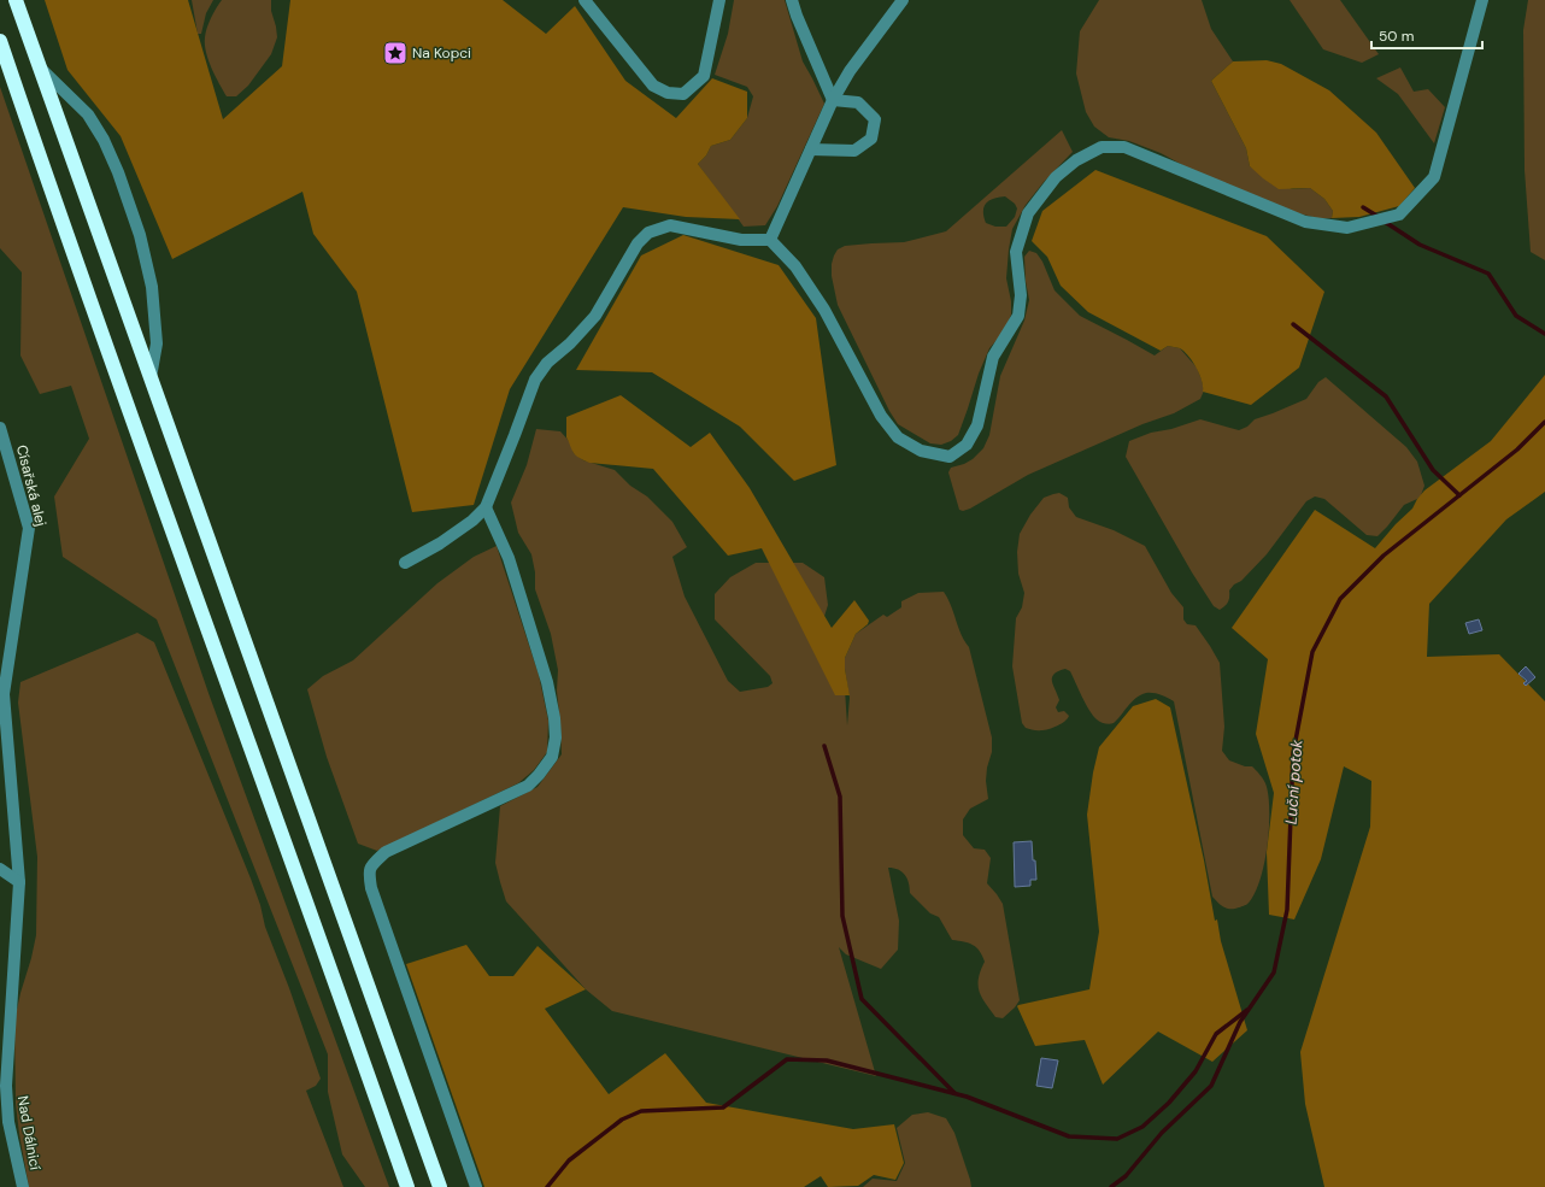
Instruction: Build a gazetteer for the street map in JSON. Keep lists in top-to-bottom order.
{
  "streets": {
    "street": ["Císařská alej", "Nad Dálnicí"]
  },
  "crossings": [
    ["Císařská alej", "Nad Dálnicí"]
  ],
  "water": ["Luční potok"],
  "places": {
    "place": ["Na Kopci"]
  },
  "scale_bar": "50 m"
}
